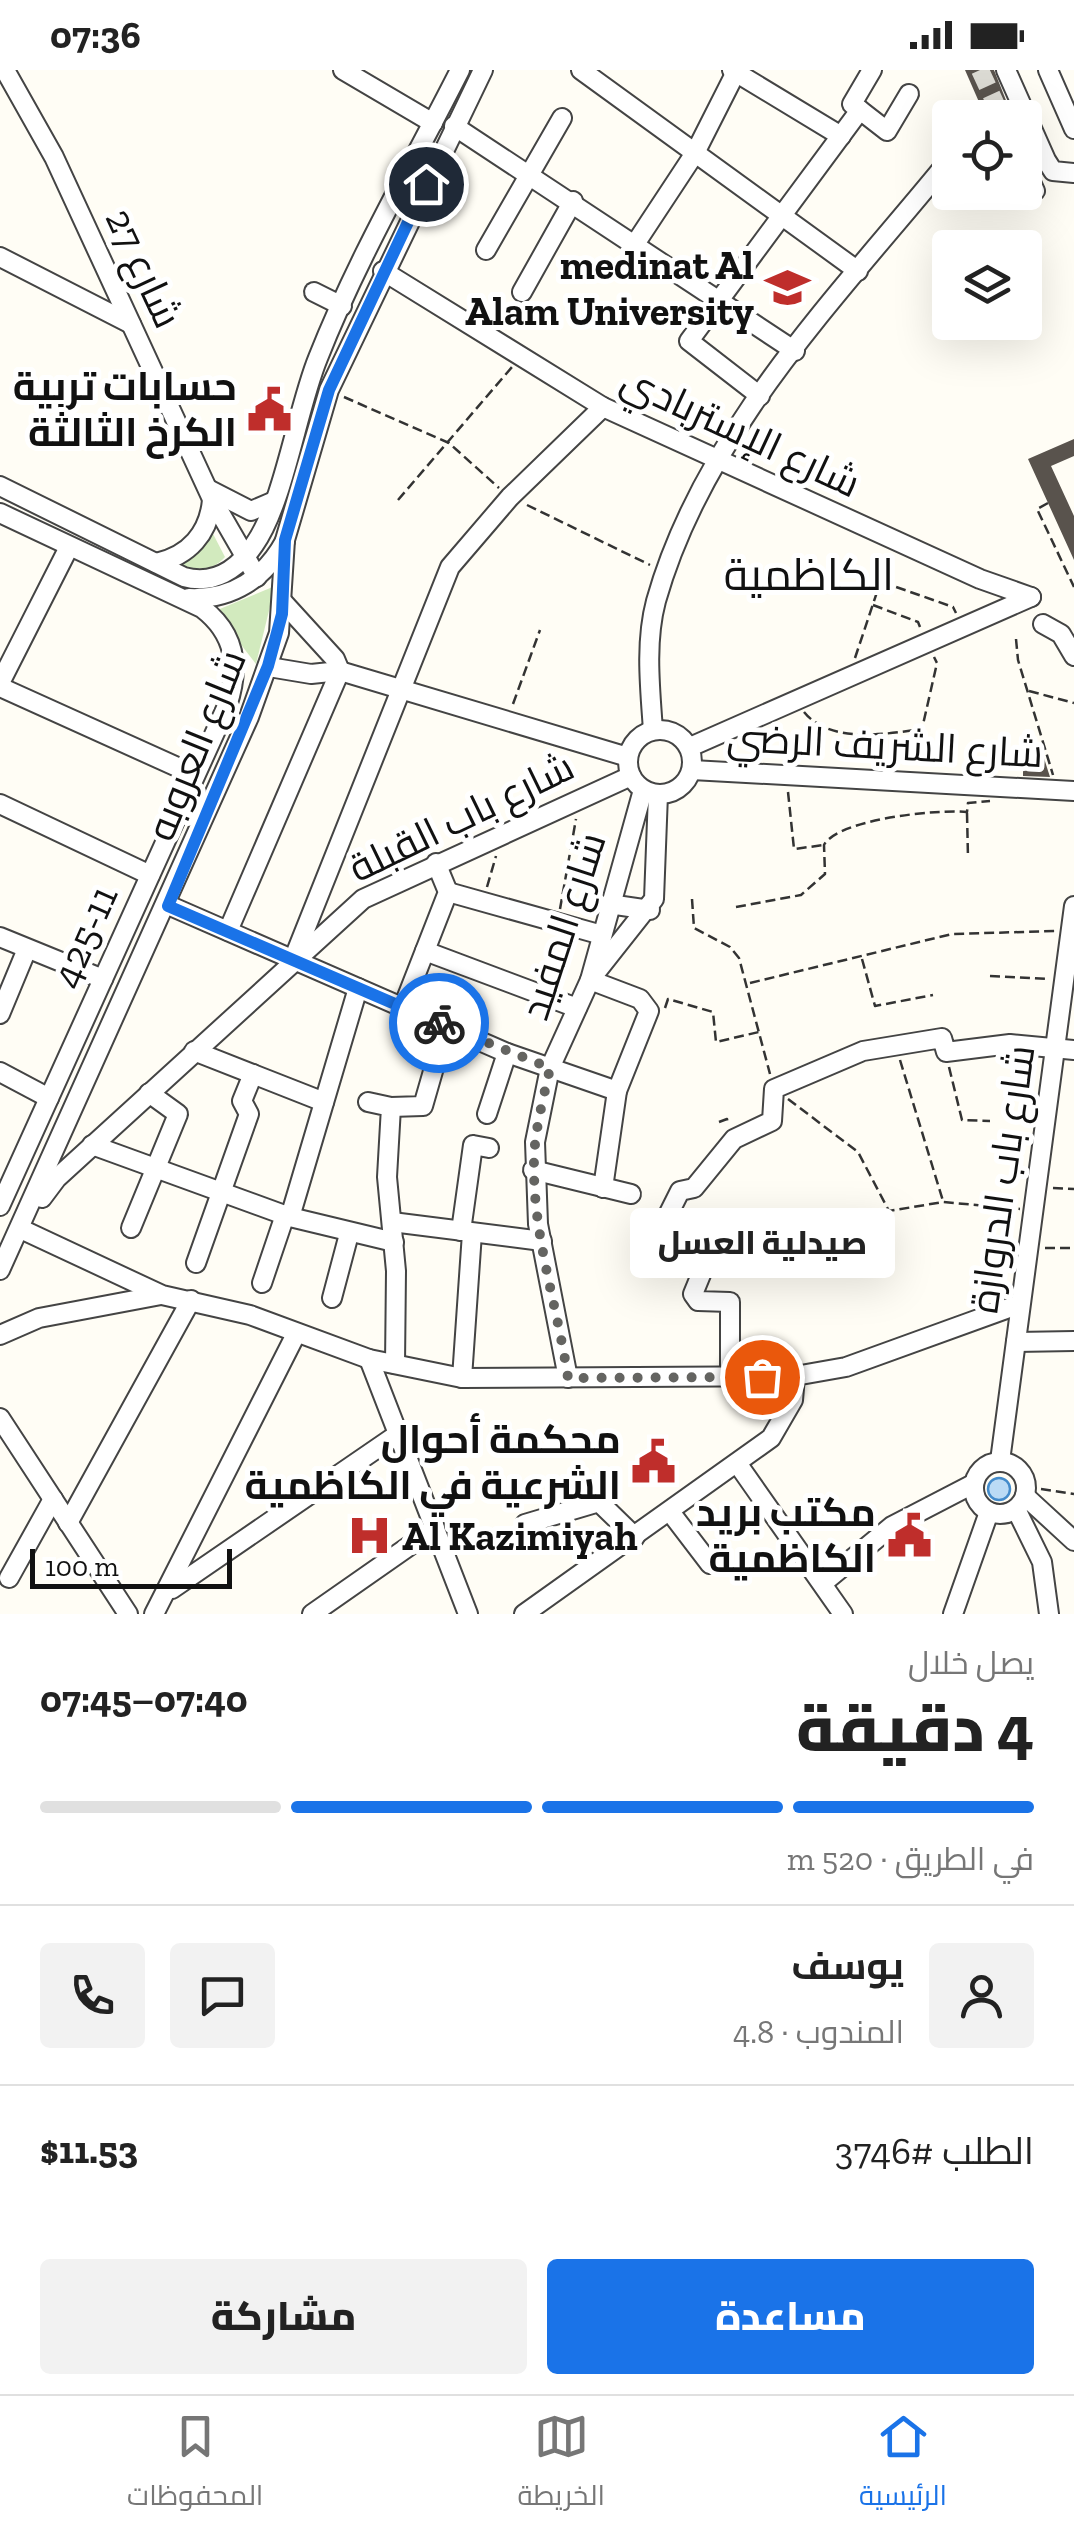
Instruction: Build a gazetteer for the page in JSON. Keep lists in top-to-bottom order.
{
  "streets": {
    "street": [
      "شارع 27",
      "شارع الإستربادي",
      "شارع العروبه",
      "شارع الشريف الرضي",
      "شارع باب القبلة",
      "شارع المفيد",
      "425-11",
      "شارع باب الدروازة"
    ]
  },
  "crossings": [
    ["شارع الإستربادي", "شارع العروبه"],
    ["شارع العروبه", "شارع باب القبلة"],
    ["شارع الشريف الرضي", "شارع باب القبلة"],
    ["شارع الشريف الرضي", "شارع المفيد"],
    ["شارع باب القبلة", "شارع المفيد"]
  ],
  "districts": ["الكاظمية"],
  "places": {
    "school or university": ["medinat Al Alam University"],
    "public building": ["حسابات تربية الكرخ الثالثة", "محكمة أحوال الشرعية في الكاظمية", "مكتب بريد الكاظمية"],
    "other": ["صيدلية العسل"],
    "hospital": ["Al Kazimiyah"]
  },
  "scale_bar": "100 m",
  "page": {
    "status": "07:36",
    "bubble": "صيدلية العسل",
    "scale": "100 m",
    "heading": ["4 دقيقة", "يصل خلال", "07:40–07:45"],
    "panel": [
      "يوسف",
      "المندوب · 4.8",
      "الطلب #3746",
      "$11.53"
    ],
    "bar": "في الطريق · 520 m",
    "buttons": ["مساعدة", "مشاركة"],
    "tabs": ["الرئيسية", "الخريطة", "المحفوظات"]
  }
}
